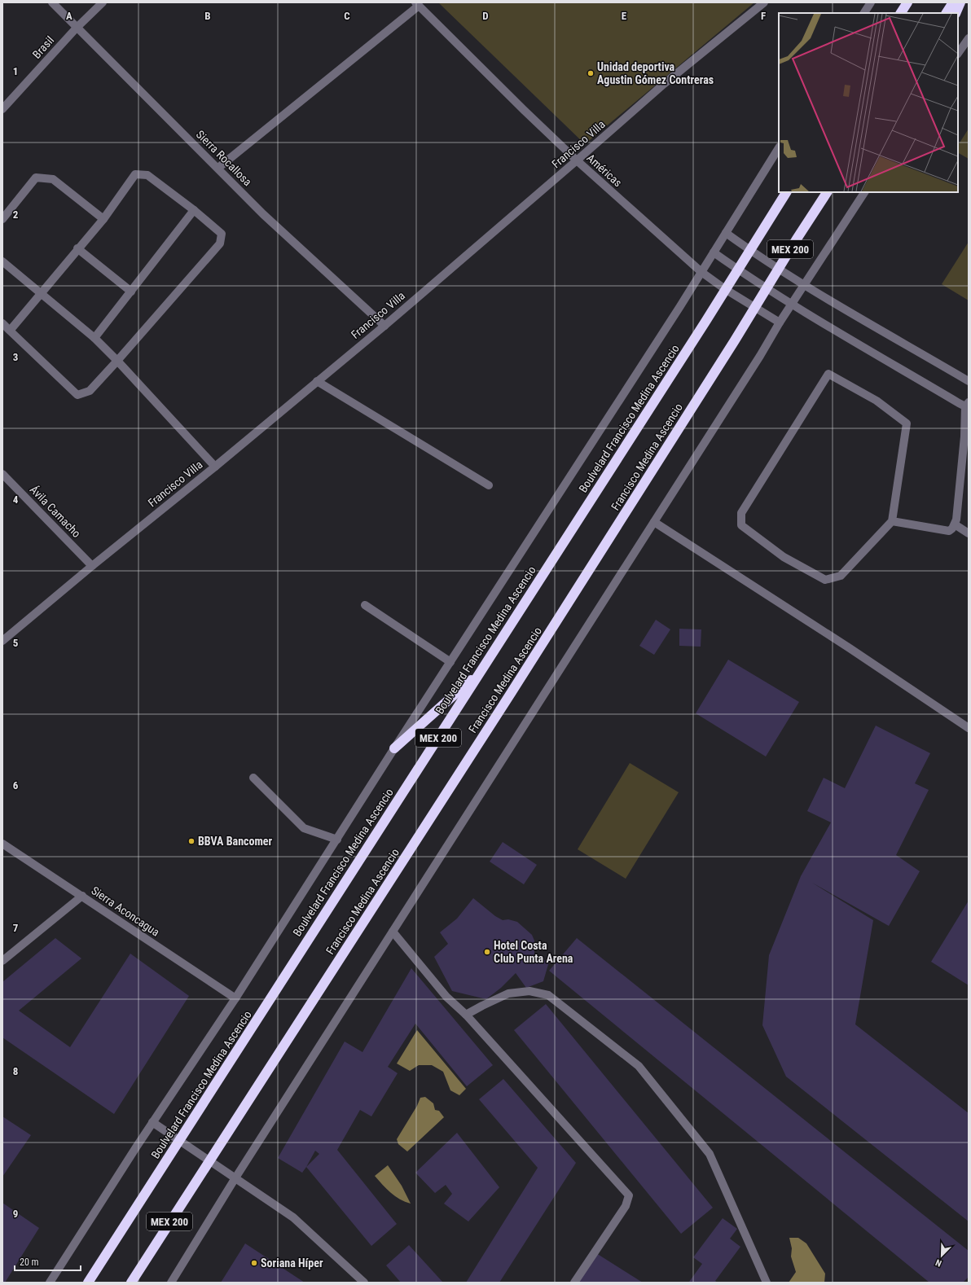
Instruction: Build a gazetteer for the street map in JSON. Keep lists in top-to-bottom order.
{
  "streets": {
    "highway": ["MEX 200", "Boulvelard Francisco Medina Ascencio", "Francisco Medina Ascencio"],
    "street": [
      "Brasil",
      "Francisco Villa",
      "Sierra Rocallosa",
      "Américas",
      "Ávila Camacho",
      "Sierra Aconcagua"
    ]
  },
  "crossings": [
    ["Brasil", "Sierra Rocallosa"],
    ["Francisco Villa", "Sierra Rocallosa"],
    ["Francisco Villa", "Américas"],
    ["Francisco Villa", "Ávila Camacho"],
    ["Américas", "MEX 200"],
    ["Américas", "Boulvelard Francisco Medina Ascencio"],
    ["Américas", "Francisco Medina Ascencio"],
    ["MEX 200", "Francisco Medina Ascencio"]
  ],
  "places": [
    "Unidad deportiva Agustin Gómez Contreras",
    "BBVA Bancomer",
    "Hotel Costa Club Punta Arena",
    "Soriana Híper"
  ],
  "scale_bar": "20 m",
  "north": "bottom left",
  "grid": {
    "columns": [
      "A",
      "B",
      "C",
      "D",
      "E",
      "F"
    ],
    "rows": [
      "1",
      "2",
      "3",
      "4",
      "5",
      "6",
      "7",
      "8",
      "9"
    ]
  }
}
